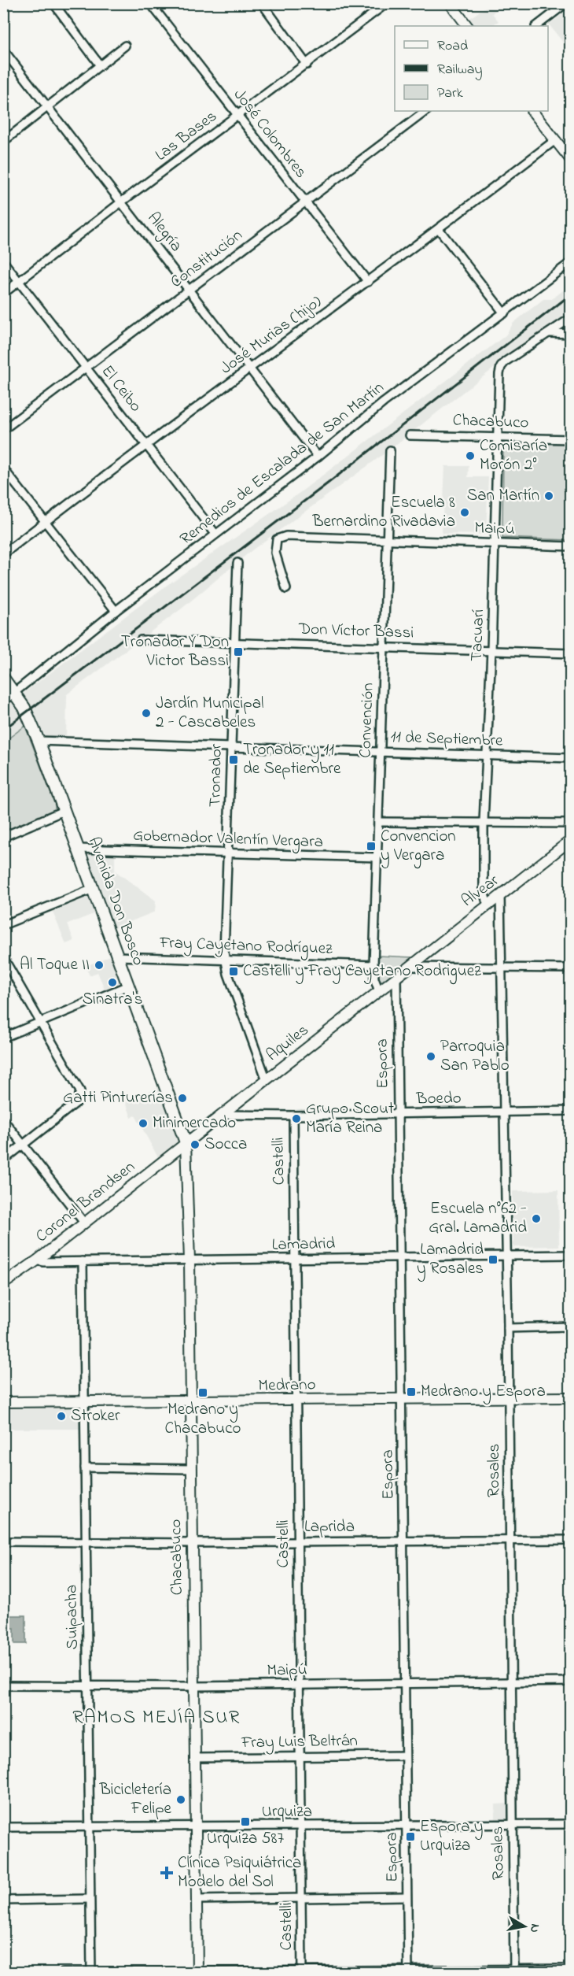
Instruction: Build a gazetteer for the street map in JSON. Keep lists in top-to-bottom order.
{
  "streets": {
    "main road": ["Avenida Don Bosco"],
    "street": [
      "José Colombres",
      "Las Bases",
      "Alegría",
      "Constitución",
      "José Murias (hijo)",
      "El Ceibo",
      "Chacabuco",
      "Remedios de Escalada de San Martín",
      "Maipú",
      "Don Víctor Bassi",
      "Tacuarí",
      "Convención",
      "11 de Septiembre",
      "Tronador",
      "Gobernador Valentín Vergara",
      "Alvear",
      "Fray Cayetano Rodríguez",
      "Aquiles",
      "Espora",
      "Boedo",
      "Castelli",
      "Coronel Brandsen",
      "Lamadrid",
      "Medrano",
      "Rosales",
      "Laprida",
      "Suipacha",
      "Fray Luis Beltrán",
      "Urquiza"
    ]
  },
  "crossings": [
    ["José Colombres", "Las Bases"],
    ["José Colombres", "Constitución"],
    ["José Colombres", "José Murias (hijo)"],
    ["Las Bases", "Alegría"],
    ["Las Bases", "El Ceibo"],
    ["Alegría", "Constitución"],
    ["Alegría", "José Murias (hijo)"],
    ["Alegría", "Remedios de Escalada de San Martín"],
    ["Constitución", "El Ceibo"],
    ["José Murias (hijo)", "El Ceibo"],
    ["El Ceibo", "Remedios de Escalada de San Martín"],
    ["Chacabuco", "Maipú"],
    ["Chacabuco", "Tacuarí"],
    ["Chacabuco", "Avenida Don Bosco"],
    ["Chacabuco", "Aquiles"],
    ["Chacabuco", "Coronel Brandsen"],
    ["Chacabuco", "Lamadrid"],
    ["Chacabuco", "Medrano"],
    ["Chacabuco", "Laprida"],
    ["Chacabuco", "Fray Luis Beltrán"],
    ["Chacabuco", "Urquiza"],
    ["Remedios de Escalada de San Martín", "Avenida Don Bosco"],
    ["Maipú", "Tacuarí"],
    ["Maipú", "Convención"],
    ["Maipú", "Espora"],
    ["Maipú", "Castelli"],
    ["Maipú", "Rosales"],
    ["Maipú", "Suipacha"],
    ["Don Víctor Bassi", "Tacuarí"],
    ["Don Víctor Bassi", "Convención"],
    ["Don Víctor Bassi", "Tronador"],
    ["Tacuarí", "11 de Septiembre"],
    ["Tacuarí", "Alvear"],
    ["Convención", "11 de Septiembre"],
    ["Convención", "Gobernador Valentín Vergara"],
    ["Convención", "Fray Cayetano Rodríguez"],
    ["Convención", "Aquiles"],
    ["11 de Septiembre", "Tronador"],
    ["11 de Septiembre", "Avenida Don Bosco"],
    ["Tronador", "Gobernador Valentín Vergara"],
    ["Tronador", "Fray Cayetano Rodríguez"],
    ["Gobernador Valentín Vergara", "Avenida Don Bosco"],
    ["Alvear", "Aquiles"],
    ["Avenida Don Bosco", "Fray Cayetano Rodríguez"],
    ["Avenida Don Bosco", "Aquiles"],
    ["Avenida Don Bosco", "Coronel Brandsen"],
    ["Aquiles", "Espora"],
    ["Aquiles", "Boedo"],
    ["Aquiles", "Coronel Brandsen"],
    ["Espora", "Boedo"],
    ["Espora", "Lamadrid"],
    ["Espora", "Medrano"],
    ["Espora", "Laprida"],
    ["Espora", "Fray Luis Beltrán"],
    ["Espora", "Urquiza"],
    ["Boedo", "Castelli"],
    ["Boedo", "Rosales"],
    ["Castelli", "Lamadrid"],
    ["Castelli", "Medrano"],
    ["Castelli", "Laprida"],
    ["Castelli", "Fray Luis Beltrán"],
    ["Castelli", "Urquiza"],
    ["Coronel Brandsen", "Lamadrid"],
    ["Lamadrid", "Rosales"],
    ["Lamadrid", "Suipacha"],
    ["Medrano", "Rosales"],
    ["Medrano", "Suipacha"],
    ["Rosales", "Laprida"],
    ["Rosales", "Urquiza"],
    ["Laprida", "Suipacha"],
    ["Suipacha", "Urquiza"]
  ],
  "districts": ["RAMOS MEJÍA SUR"],
  "places": {
    "other": [
      "Comisaría Morón 2°",
      "San Martín",
      "Escuela 8 Bernardino Rivadavia",
      "Jardín Municipal 2 - Cascabeles",
      "Al Toque II",
      "Sinatra's",
      "Parroquia San Pablo",
      "Gatti Pinturerías",
      "Grupo Scout María Reina",
      "Minimercado",
      "Socca",
      "Escuela n°62 - Gral. Lamadrid",
      "Stroker",
      "Bicicletería Felipe"
    ],
    "transit": [
      "Tronador Y Don Victor Bassi",
      "Tronador y 11 de Septiembre",
      "Convencion y Vergara",
      "Castelli y Fray Cayetano Rodriguez",
      "Lamadrid y Rosales",
      "Medrano y Espora",
      "Medrano y Chacabuco",
      "Urquiza 587",
      "Espora y Urquiza"
    ],
    "health": ["Clínica Psiquiátrica Modelo del Sol"]
  },
  "legend": ["Road", "Railway", "Park"],
  "north": "right"
}
